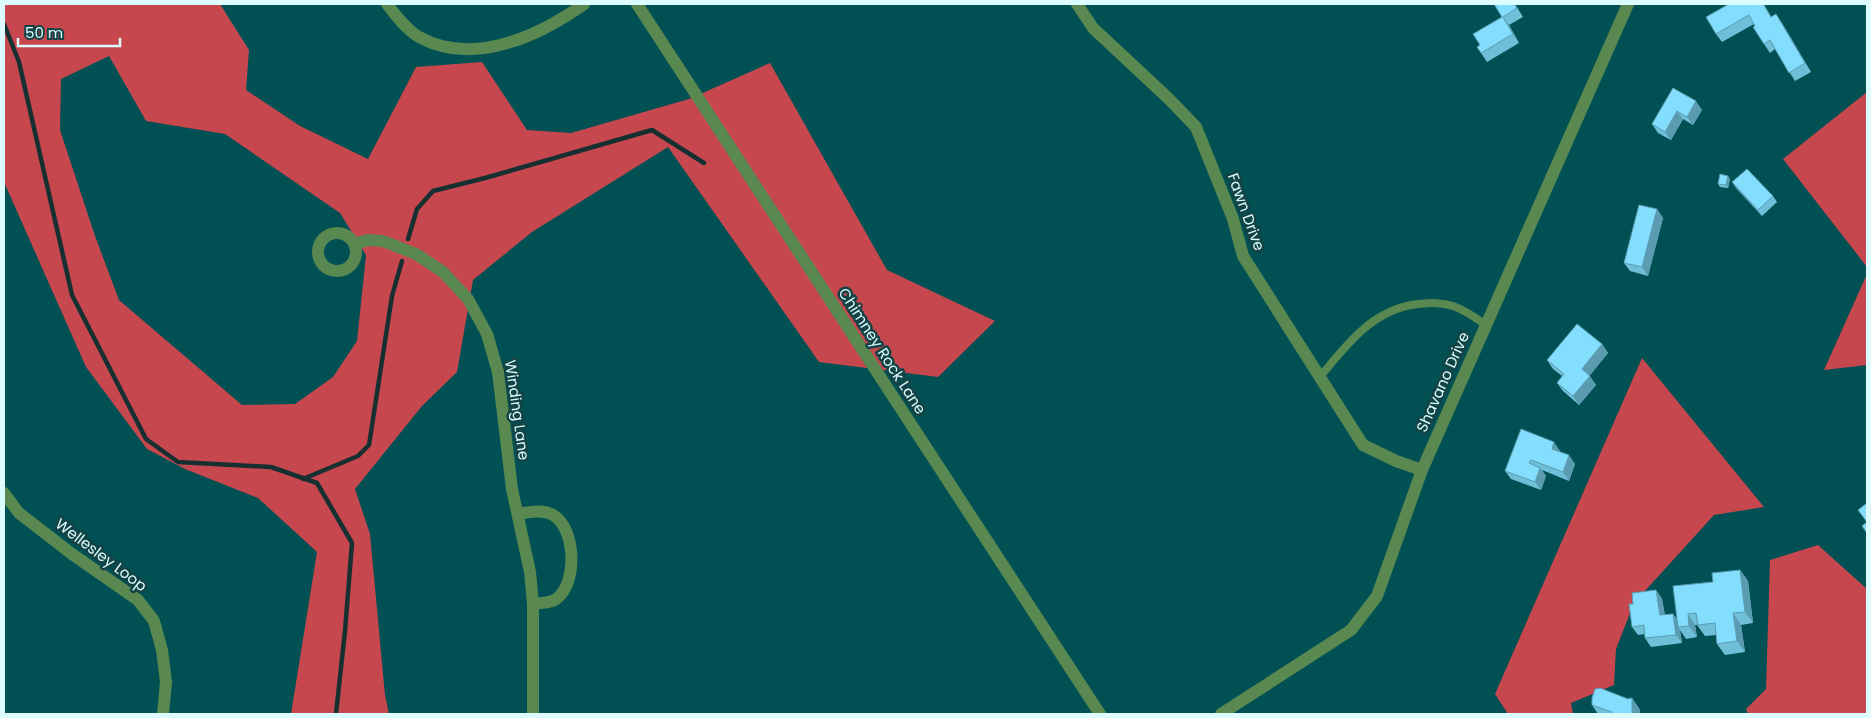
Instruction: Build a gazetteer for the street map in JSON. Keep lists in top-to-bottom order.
{
  "streets": {
    "street": [
      "Fawn Drive",
      "Chimney Rock Lane",
      "Shavano Drive",
      "Winding Lane",
      "Wellesley Loop"
    ]
  },
  "crossings": [
    ["Fawn Drive", "Shavano Drive"]
  ],
  "scale_bar": "50 m"
}
